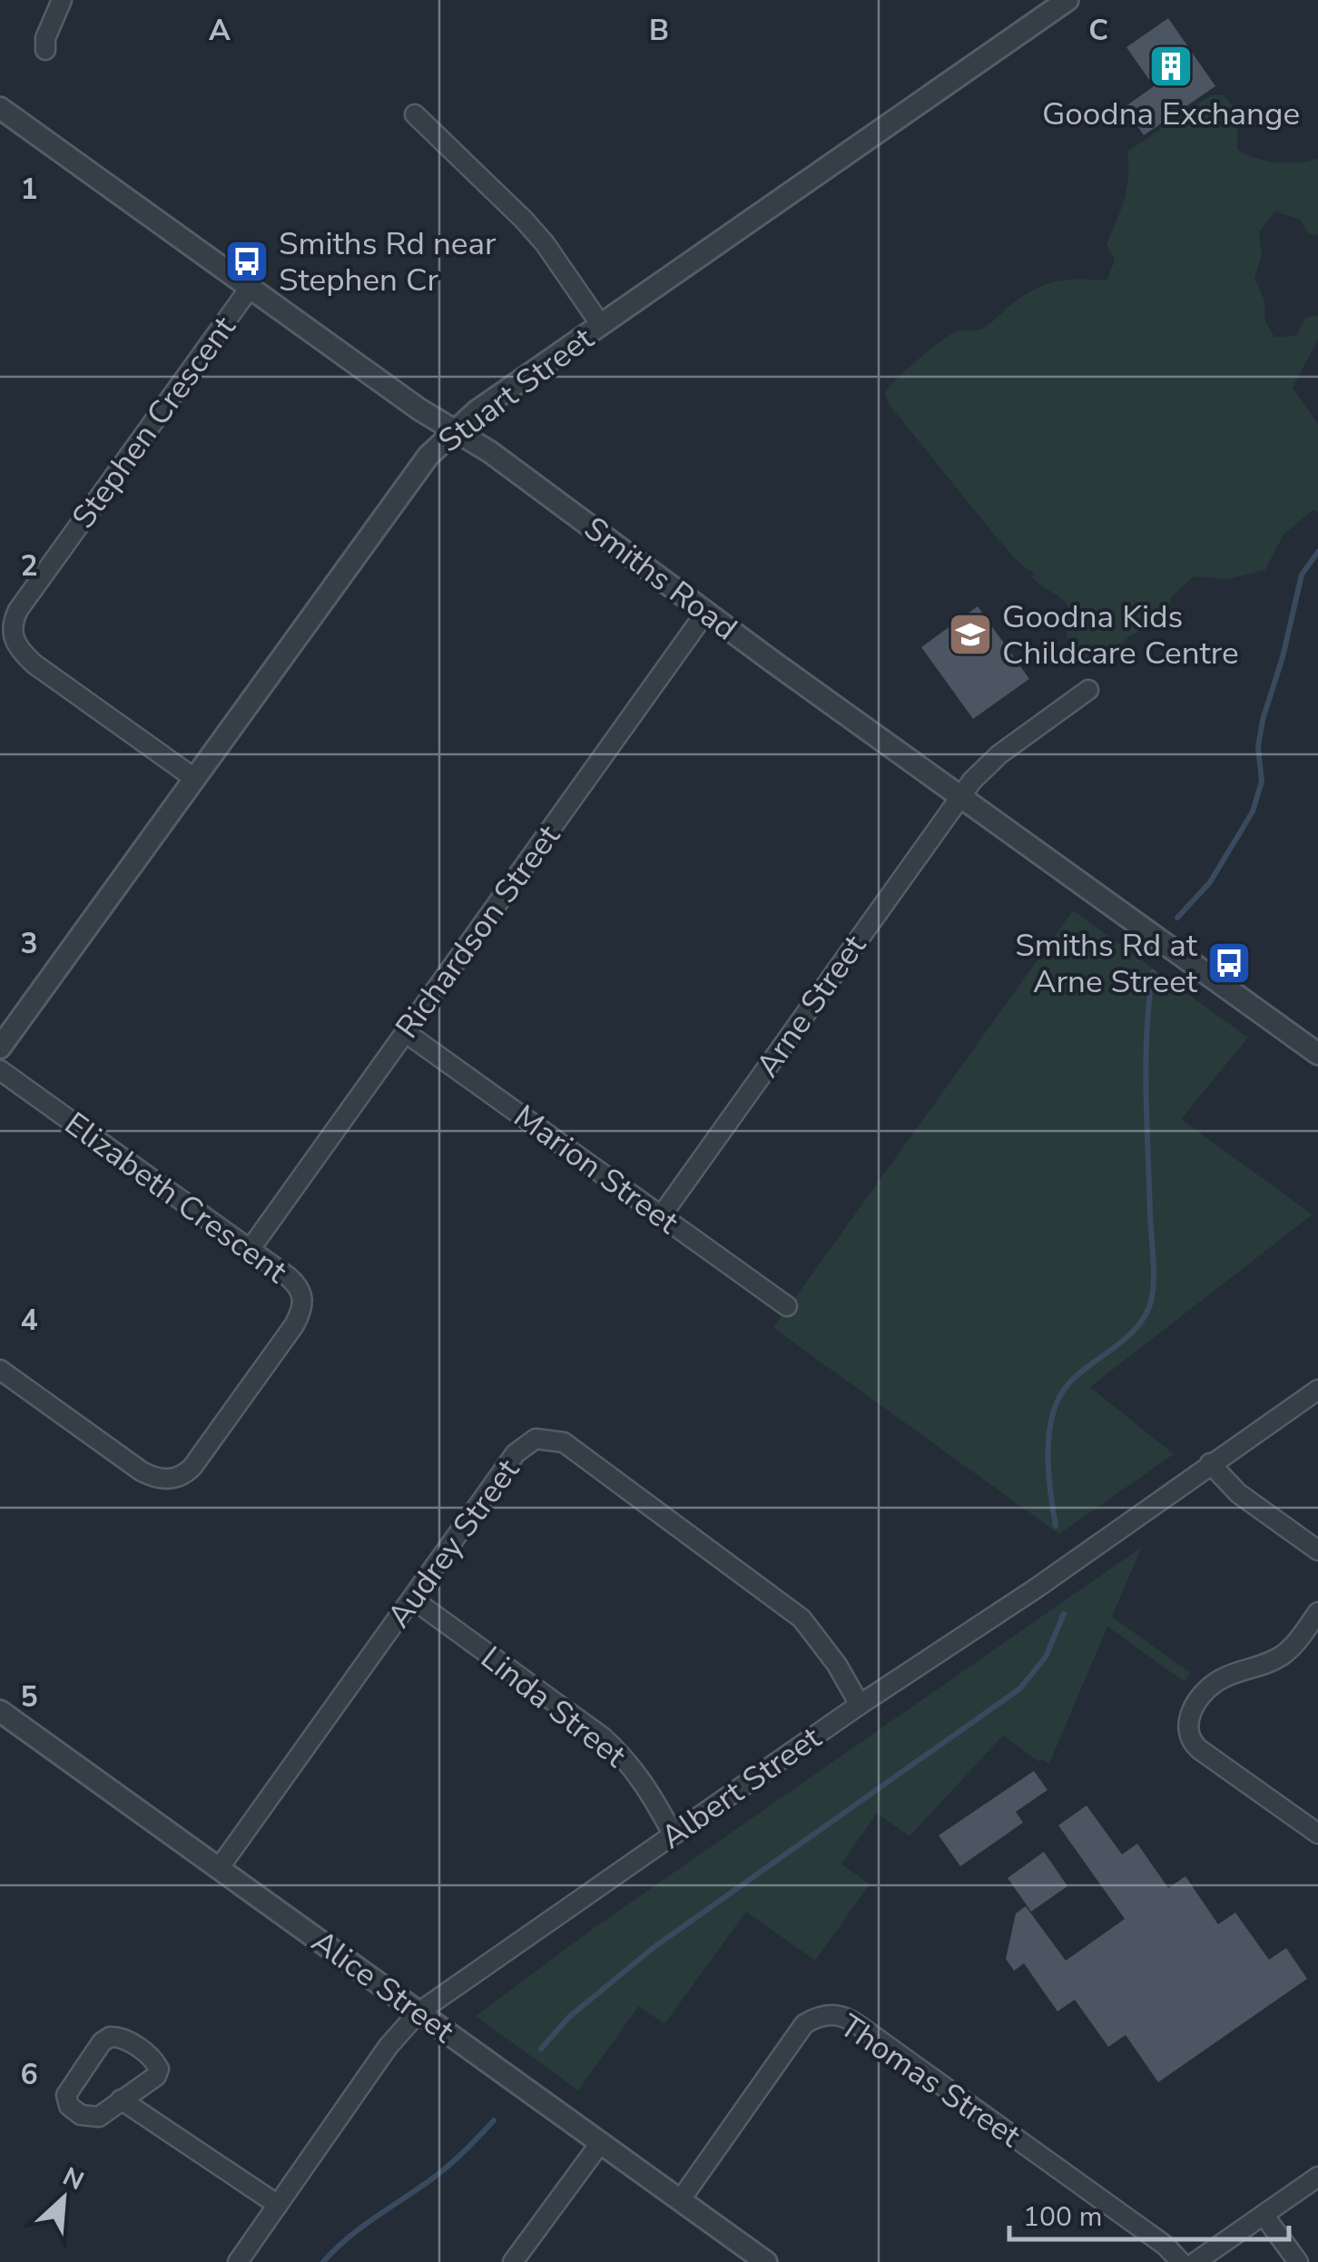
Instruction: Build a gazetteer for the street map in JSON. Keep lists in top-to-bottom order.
{
  "streets": {
    "street": [
      "Stuart Street",
      "Stephen Crescent",
      "Smiths Road",
      "Richardson Street",
      "Arne Street",
      "Marion Street",
      "Elizabeth Crescent",
      "Audrey Street",
      "Linda Street",
      "Albert Street",
      "Alice Street",
      "Thomas Street"
    ]
  },
  "crossings": [
    ["Stuart Street", "Stephen Crescent"],
    ["Stuart Street", "Smiths Road"],
    ["Stephen Crescent", "Smiths Road"],
    ["Smiths Road", "Richardson Street"],
    ["Smiths Road", "Arne Street"],
    ["Richardson Street", "Marion Street"],
    ["Richardson Street", "Elizabeth Crescent"],
    ["Arne Street", "Marion Street"],
    ["Audrey Street", "Linda Street"],
    ["Audrey Street", "Albert Street"],
    ["Audrey Street", "Alice Street"],
    ["Linda Street", "Albert Street"],
    ["Albert Street", "Alice Street"],
    ["Alice Street", "Thomas Street"]
  ],
  "places": {
    "building": ["Goodna Exchange"],
    "bus stop": ["Smiths Rd near Stephen Cr", "Smiths Rd at Arne Street"],
    "school or university": ["Goodna Kids Childcare Centre"]
  },
  "scale_bar": "100 m",
  "north": "top right",
  "grid": {
    "columns": ["A", "B", "C"],
    "rows": [
      "1",
      "2",
      "3",
      "4",
      "5",
      "6"
    ]
  }
}
